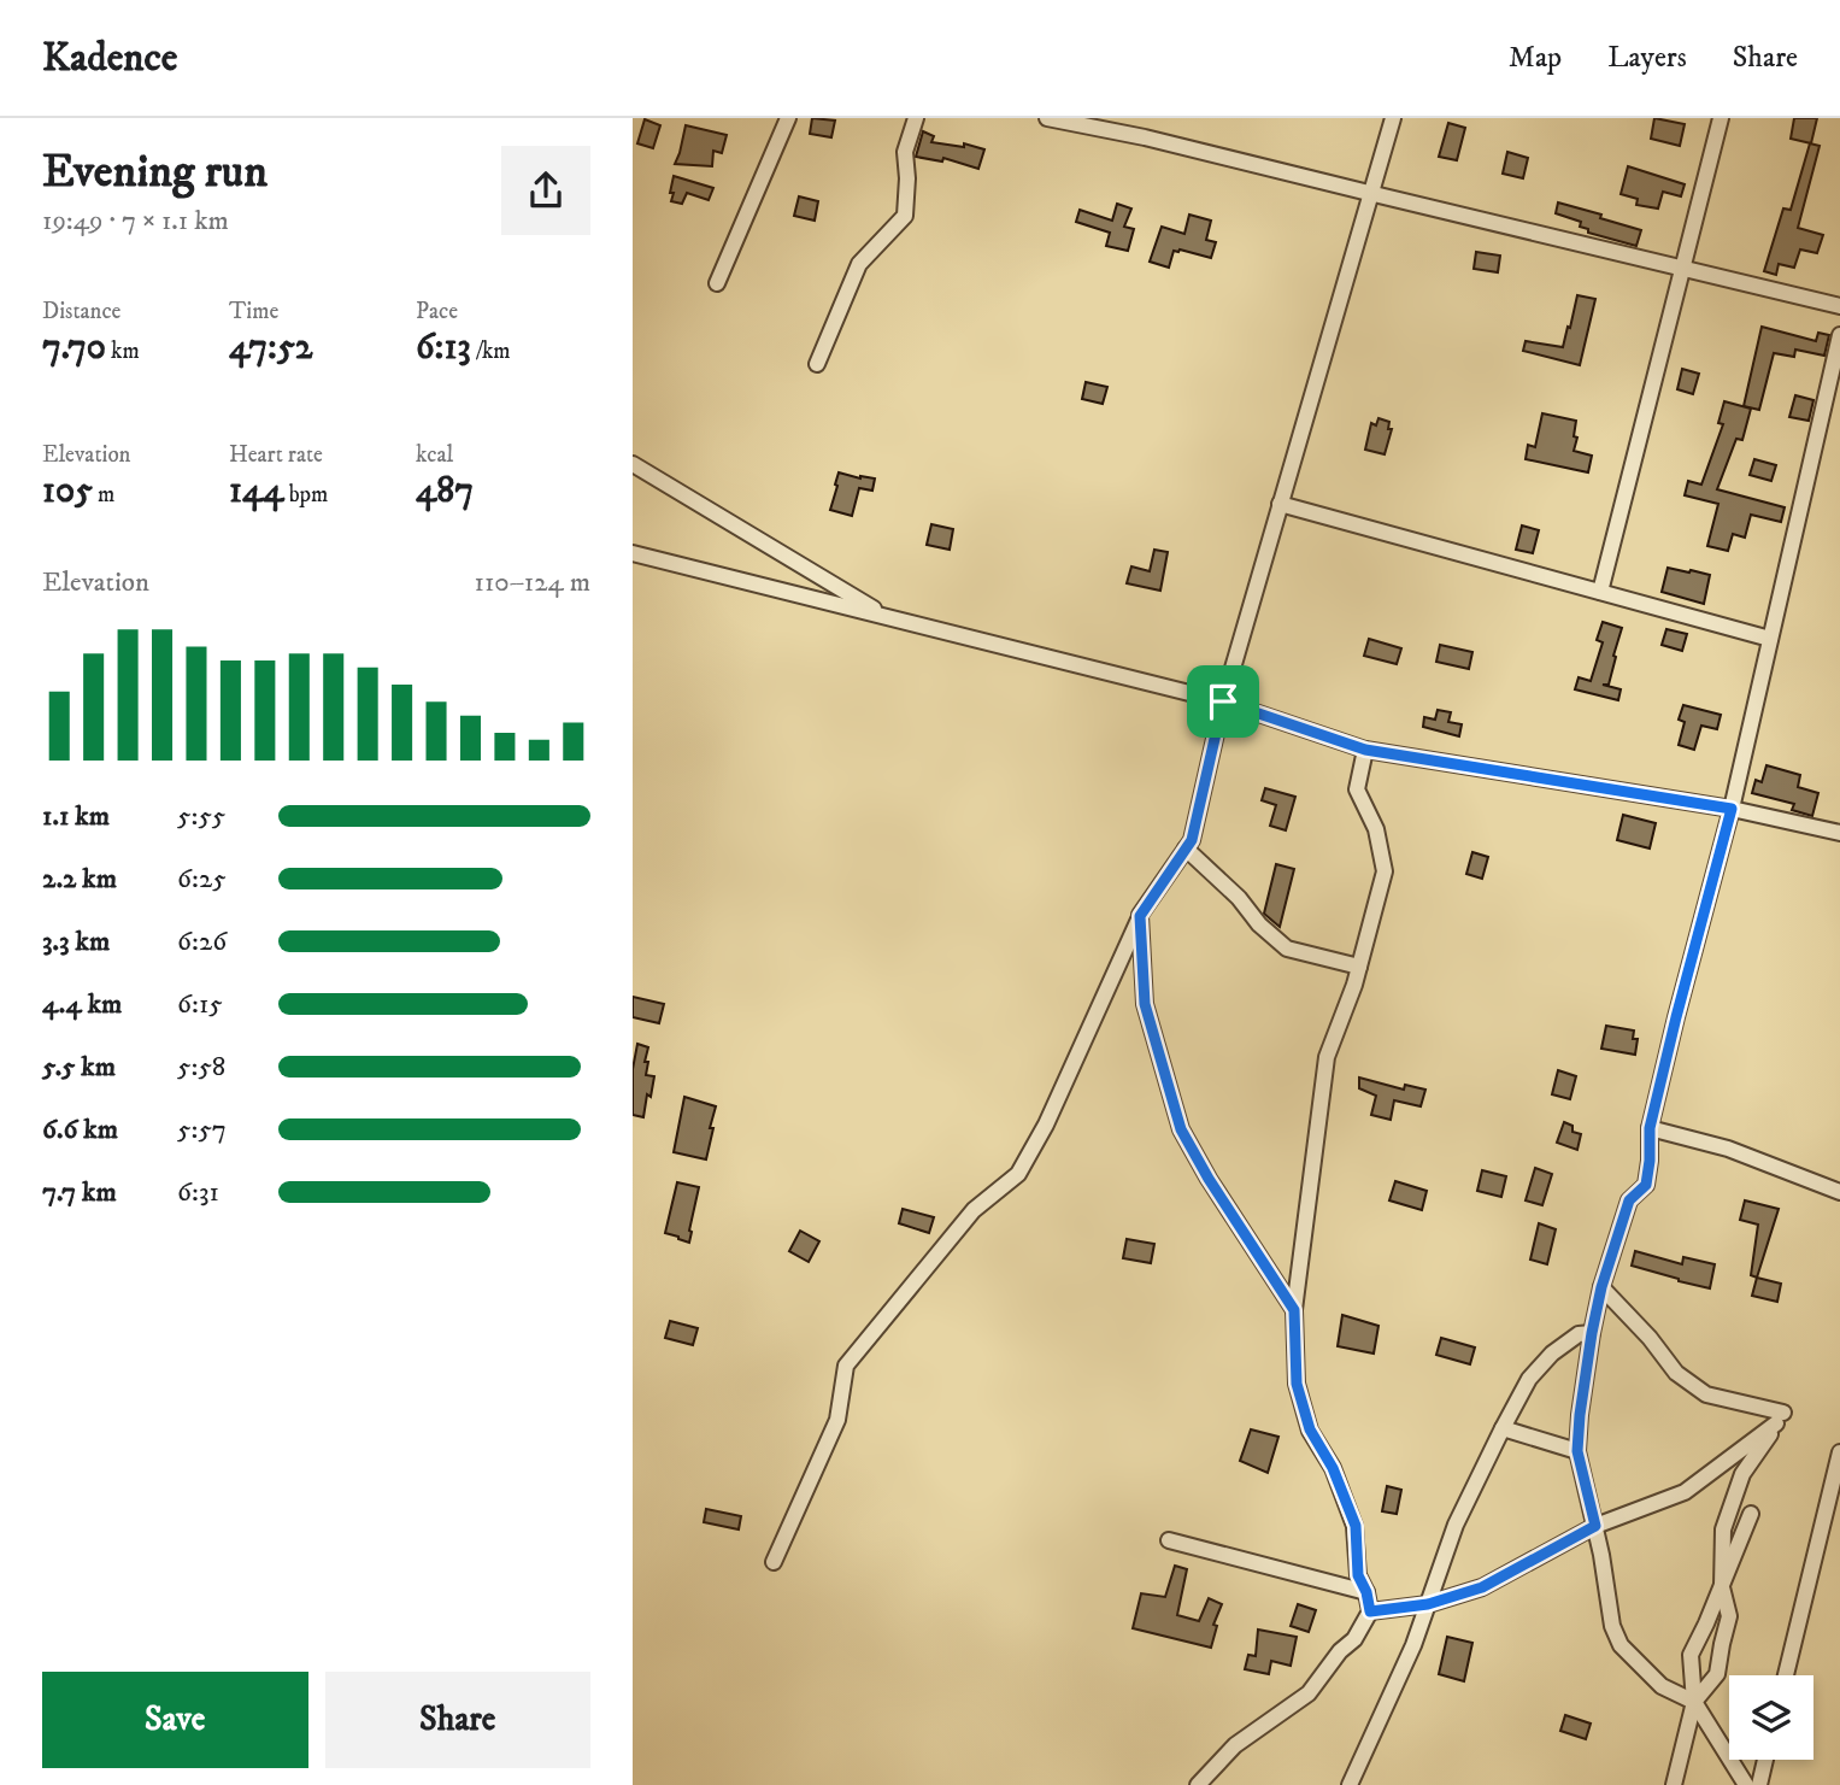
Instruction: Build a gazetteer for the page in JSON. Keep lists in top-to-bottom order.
{
  "page": {
    "header": "Kadence",
    "nav": ["Map", "Layers", "Share"],
    "heading": ["Evening run", "19:49 · 7 × 1.1 km"],
    "stats": [
      ["Distance", "7.70 km"],
      ["Time", "47:52"],
      ["Pace", "6:13 /km"],
      ["Elevation", "105 m"],
      ["Heart rate", "144 bpm"],
      ["kcal", "487"]
    ],
    "chart": ["Elevation", "110–124 m"],
    "list": [
      {
        "name": "1.1 km",
        "note": "5:55"
      },
      {
        "name": "2.2 km",
        "note": "6:25"
      },
      {
        "name": "3.3 km",
        "note": "6:26"
      },
      {
        "name": "4.4 km",
        "note": "6:15"
      },
      {
        "name": "5.5 km",
        "note": "5:58"
      },
      {
        "name": "6.6 km",
        "note": "5:57"
      },
      {
        "name": "7.7 km",
        "note": "6:31"
      }
    ],
    "buttons": ["Save", "Share"]
  }
}
